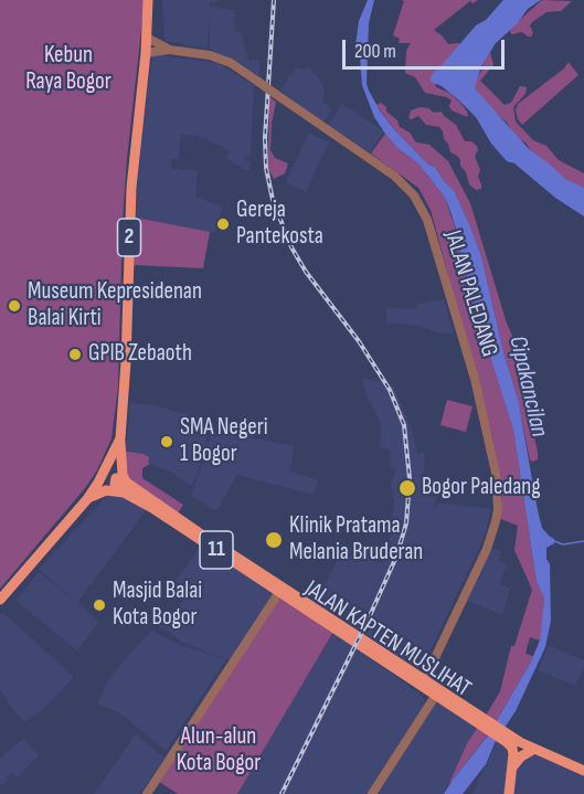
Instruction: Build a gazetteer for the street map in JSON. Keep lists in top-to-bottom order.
{
  "streets": {
    "main road": ["2", "11", "JALAN KAPTEN MUSLIHAT"],
    "street": ["JALAN PALEDANG"]
  },
  "crossings": [
    ["2", "JALAN PALEDANG"],
    ["JALAN PALEDANG", "JALAN KAPTEN MUSLIHAT"]
  ],
  "water": ["Cipakancilan"],
  "parks": ["Kebun Raya Bogor", "Alun-alun Kota Bogor"],
  "places": [
    "Gereja Pantekosta",
    "Museum Kepresidenan Balai Kirti",
    "GPIB Zebaoth",
    "SMA Negeri 1 Bogor",
    "Bogor Paledang",
    "Klinik Pratama Melania Bruderan",
    "Masjid Balai Kota Bogor"
  ],
  "scale_bar": "200 m"
}
